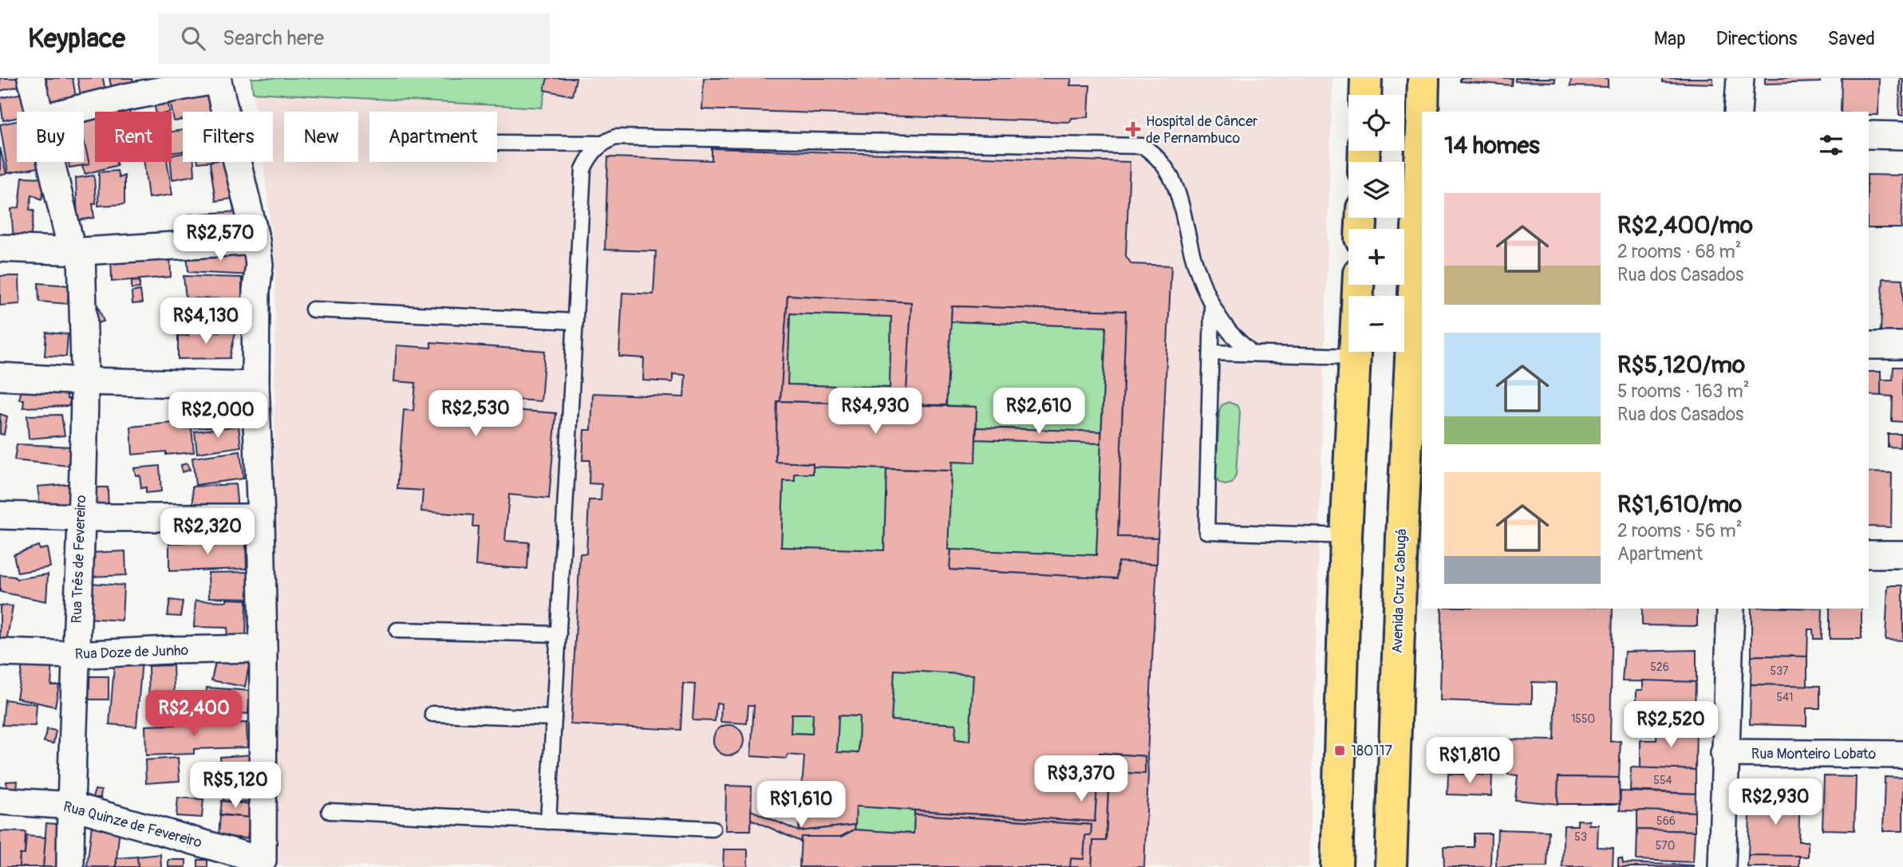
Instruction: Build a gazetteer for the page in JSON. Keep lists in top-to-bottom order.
{
  "streets": {
    "main road": ["Avenida Cruz Cabugá"],
    "street": [
      "Rua Três de Fevereiro",
      "Rua Doze de Junho",
      "Rua Monteiro Lobato",
      "Rua Quinze de Fevereiro"
    ]
  },
  "crossings": [
    ["Rua Três de Fevereiro", "Rua Doze de Junho"],
    ["Rua Três de Fevereiro", "Rua Quinze de Fevereiro"]
  ],
  "places": {
    "health": ["Hospital de Câncer de Pernambuco"],
    "transit": ["180117"]
  },
  "house_numbers": [
    "526",
    "537",
    "541",
    "1550",
    "554",
    "566",
    "53",
    "570"
  ],
  "page": {
    "header": "Keyplace",
    "search": "Search here",
    "nav": ["Map", "Directions", "Saved"],
    "map_buttons": ["+", "−"],
    "chip": [
      "Buy",
      "Rent",
      "Filters",
      "New",
      "Apartment"
    ],
    "heading": "14 homes",
    "list": [
      {
        "name": "R$2,400/mo",
        "note": "2 rooms · 68 m² · Rua dos Casados"
      },
      {
        "name": "R$5,120/mo",
        "note": "5 rooms · 163 m² · Rua dos Casados"
      },
      {
        "name": "R$1,610/mo",
        "note": "2 rooms · 56 m² · Apartment"
      }
    ],
    "price": [
      "R$2,570",
      "R$4,130",
      "R$4,930",
      "R$2,610",
      "R$2,530",
      "R$2,000",
      "R$2,320",
      "R$2,400",
      "R$2,520",
      "R$1,810",
      "R$3,370",
      "R$5,120",
      "R$2,930",
      "R$1,610"
    ]
  }
}
